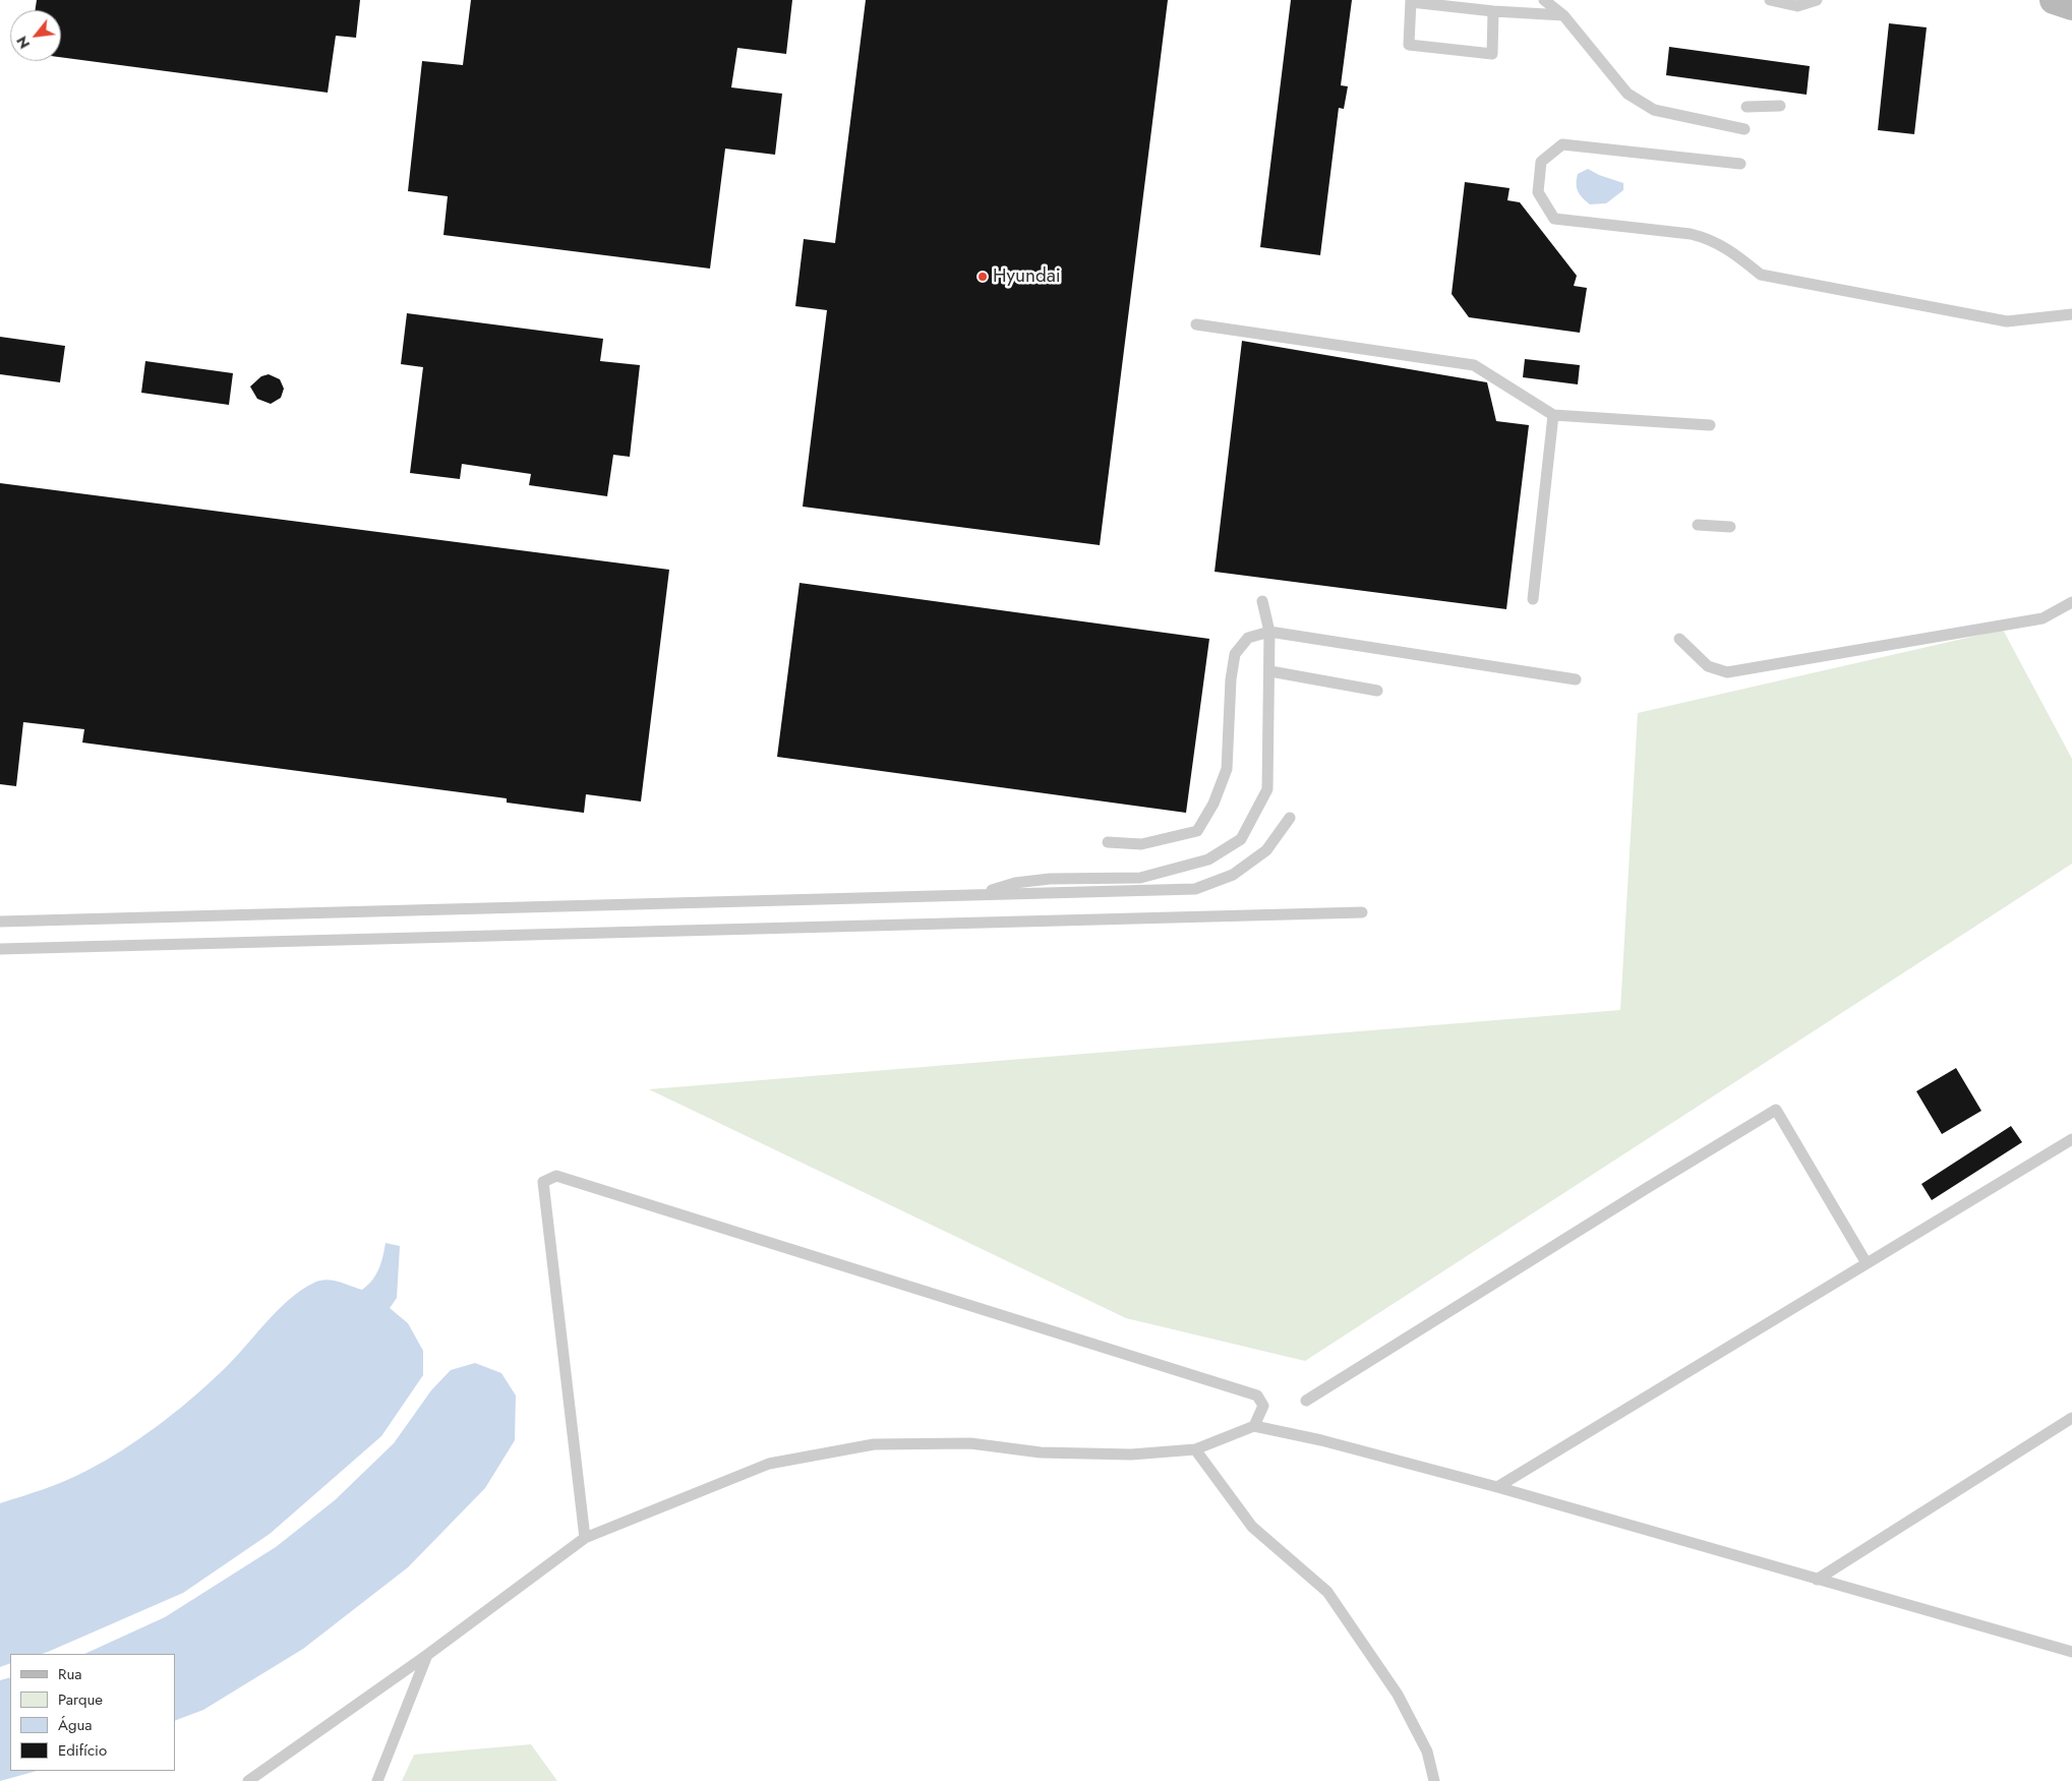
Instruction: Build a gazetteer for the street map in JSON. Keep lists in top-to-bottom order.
{
  "places": ["Hyundai"],
  "legend": [
    "Rua",
    "Parque",
    "Água",
    "Edifício"
  ],
  "north": "bottom left"
}
